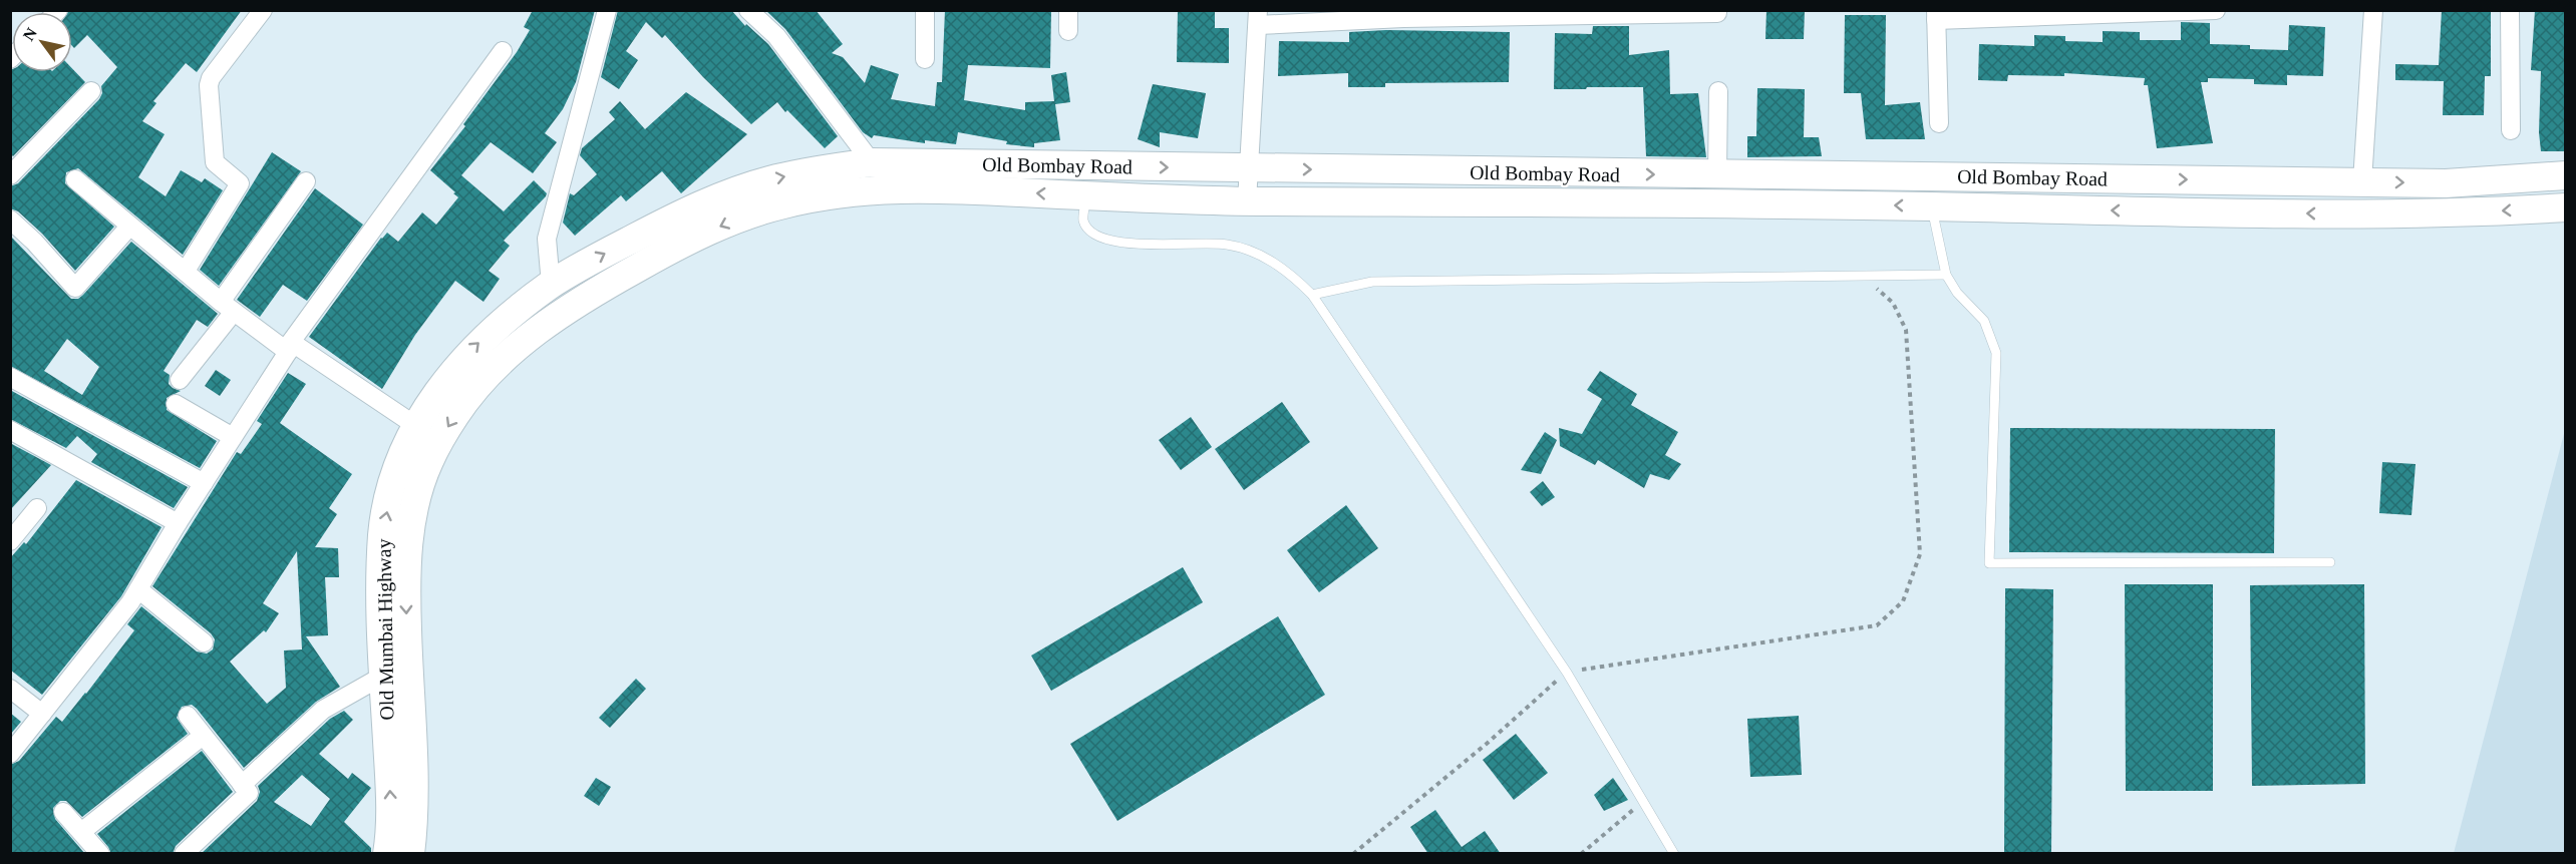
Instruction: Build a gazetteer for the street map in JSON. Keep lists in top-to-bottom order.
{
  "streets": {
    "main road": ["Old Bombay Road", "Old Mumbai Highway"]
  },
  "crossings": [
    ["Old Bombay Road", "Old Mumbai Highway"]
  ],
  "north": "top left"
}
